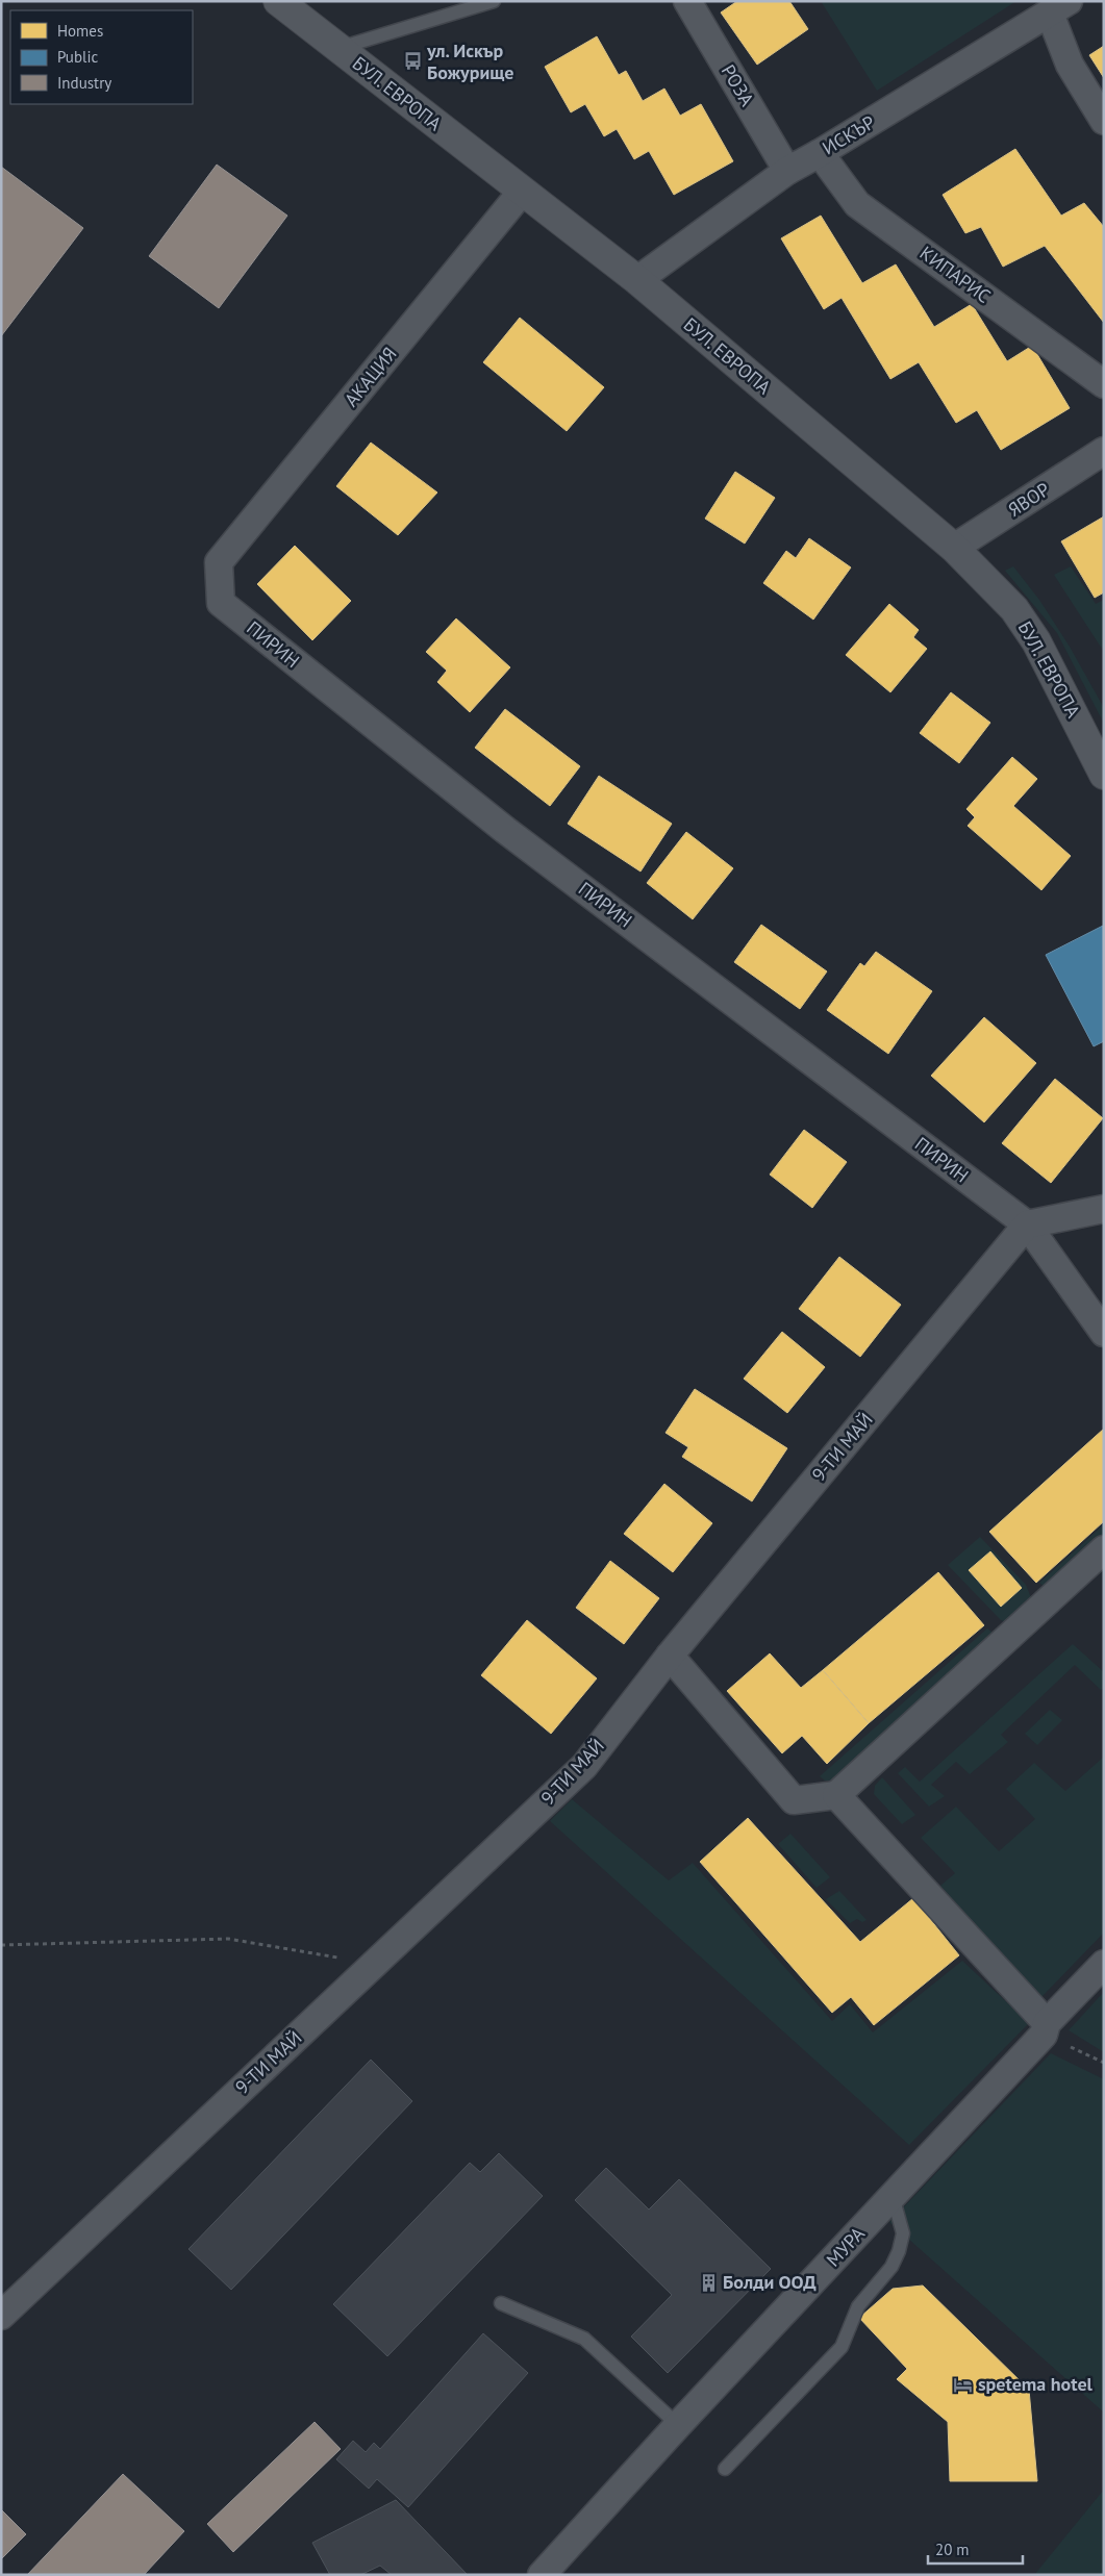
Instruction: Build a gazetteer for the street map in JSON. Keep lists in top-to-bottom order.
{
  "streets": {
    "street": [
      "РОЗА",
      "БУЛ. ЕВРОПА",
      "ИСКЪР",
      "КИПАРИС",
      "АКАЦИЯ",
      "ЯВОР",
      "ПИРИН",
      "9-ТИ МАЙ",
      "МУРА"
    ]
  },
  "crossings": [
    ["РОЗА", "ИСКЪР"],
    ["БУЛ. ЕВРОПА", "ИСКЪР"],
    ["БУЛ. ЕВРОПА", "АКАЦИЯ"],
    ["БУЛ. ЕВРОПА", "ЯВОР"],
    ["ИСКЪР", "КИПАРИС"],
    ["АКАЦИЯ", "ПИРИН"],
    ["ПИРИН", "9-ТИ МАЙ"]
  ],
  "places": {
    "bus stop": ["ул. Искър Божурище"],
    "building": ["Болди ООД"],
    "hotel": ["spetema hotel"]
  },
  "legend": ["Homes", "Public", "Industry"],
  "scale_bar": "20 m"
}
